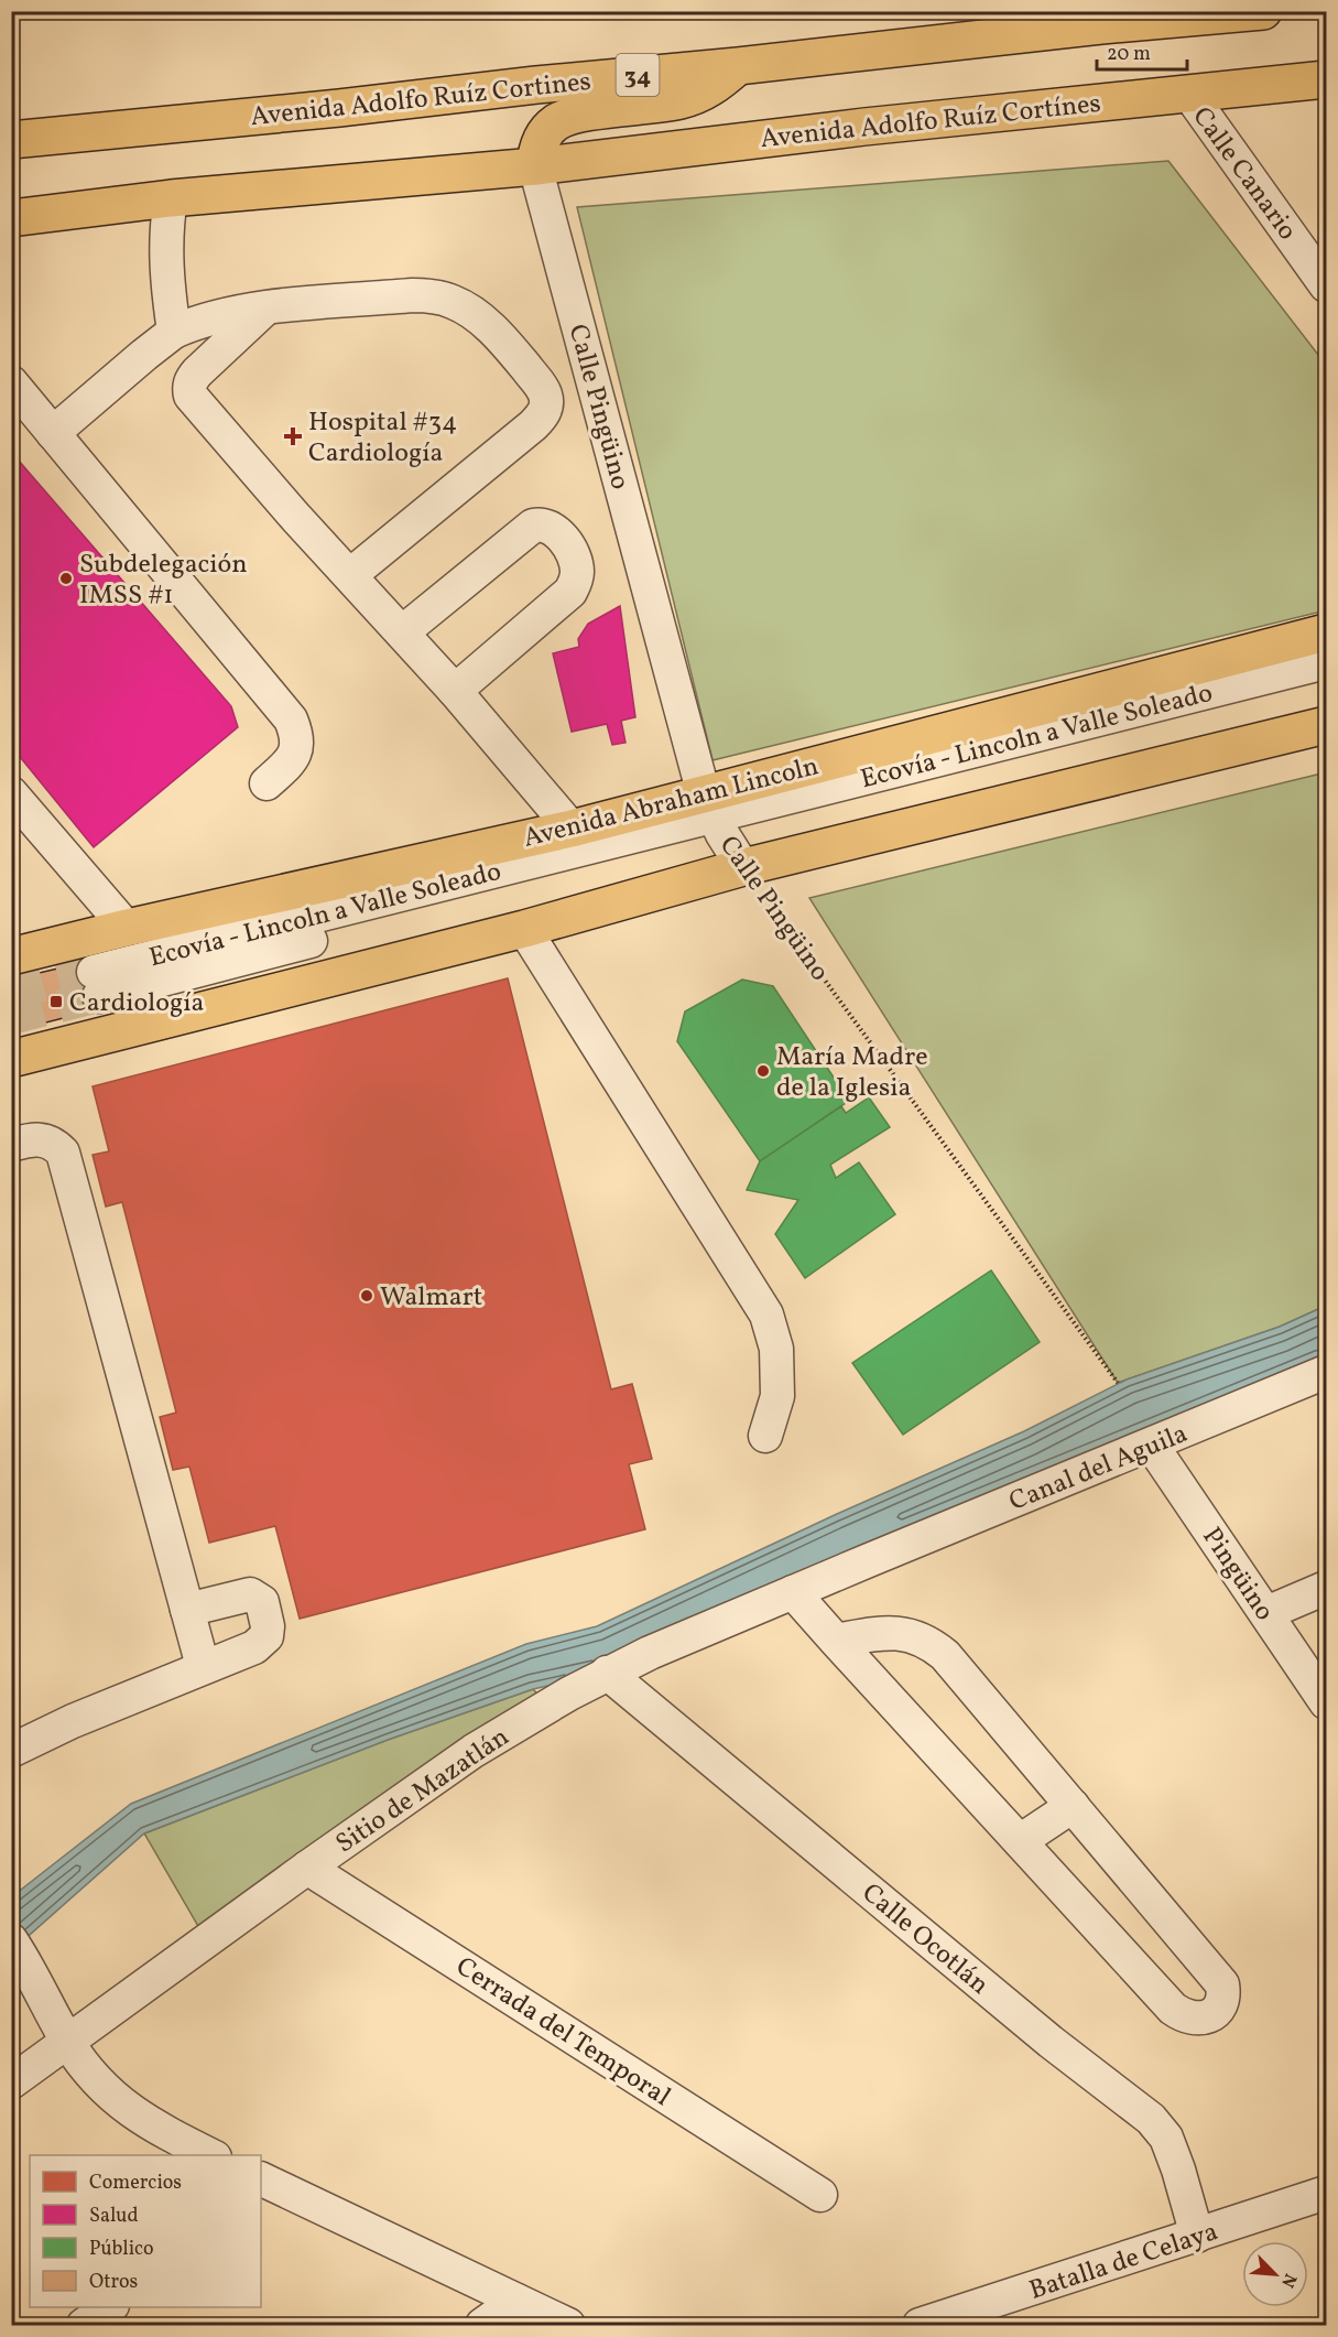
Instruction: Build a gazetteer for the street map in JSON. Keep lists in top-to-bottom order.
{
  "streets": {
    "main road": [
      "34",
      "Avenida Adolfo Ruíz Cortines",
      "Avenida Adolfo Ruíz Cortínes",
      "Avenida Abraham Lincoln"
    ],
    "street": [
      "Calle Canario",
      "Calle Pingüino",
      "Ecovía - Lincoln a Valle Soleado",
      "Canal del Aguila",
      "Pingüino",
      "Sitio de Mazatlán",
      "Calle Ocotlán",
      "Cerrada del Temporal",
      "Batalla de Celaya"
    ]
  },
  "crossings": [
    ["Avenida Adolfo Ruíz Cortínes", "Calle Canario"],
    ["Avenida Adolfo Ruíz Cortínes", "Calle Pingüino"],
    ["Calle Pingüino", "Ecovía - Lincoln a Valle Soleado"],
    ["Calle Pingüino", "Avenida Abraham Lincoln"],
    ["Ecovía - Lincoln a Valle Soleado", "Avenida Abraham Lincoln"],
    ["Canal del Aguila", "Pingüino"],
    ["Canal del Aguila", "Sitio de Mazatlán"],
    ["Sitio de Mazatlán", "Calle Ocotlán"],
    ["Sitio de Mazatlán", "Cerrada del Temporal"],
    ["Calle Ocotlán", "Batalla de Celaya"]
  ],
  "places": {
    "health": ["Hospital #34 Cardiología"],
    "other": ["Subdelegación IMSS #1", "María Madre de la Iglesia", "Walmart"],
    "transit": ["Cardiología"]
  },
  "legend": [
    "Comercios",
    "Salud",
    "Público",
    "Otros"
  ],
  "scale_bar": "20 m",
  "north": "bottom right"
}
